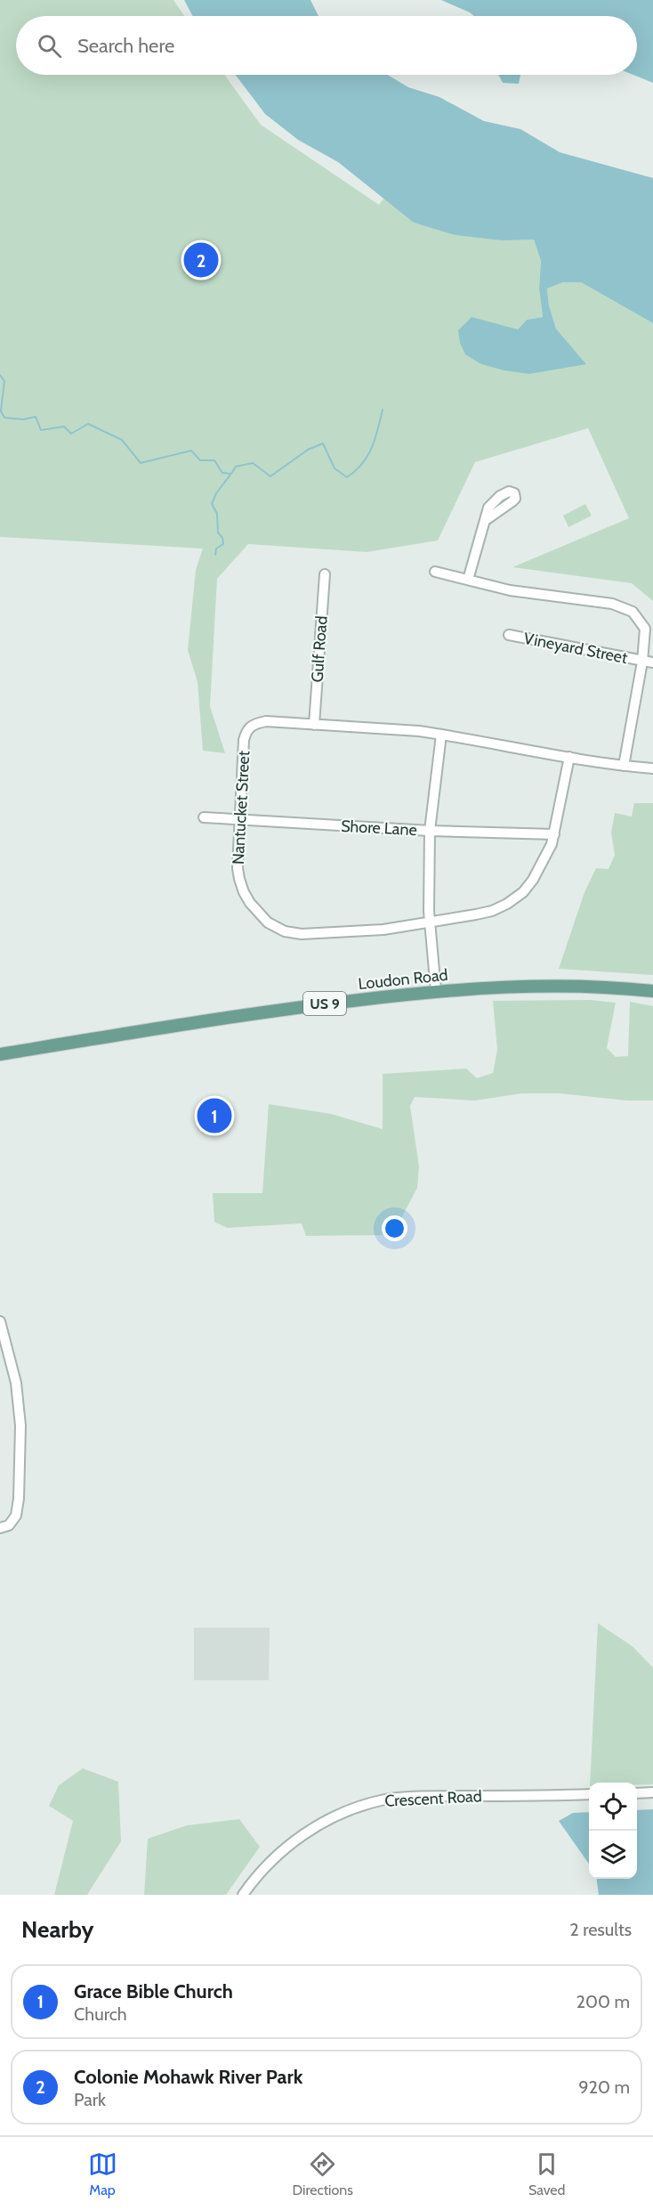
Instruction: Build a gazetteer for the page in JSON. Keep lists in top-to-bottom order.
{
  "streets": {
    "main road": ["Loudon Road", "US 9"],
    "street": [
      "Vineyard Street",
      "Gulf Road",
      "Nantucket Street",
      "Shore Lane",
      "Crescent Road"
    ]
  },
  "crossings": [
    ["Vineyard Street", "Nantucket Street"],
    ["Gulf Road", "Nantucket Street"],
    ["Nantucket Street", "Shore Lane"]
  ],
  "page": {
    "search": "Search here",
    "pins": ["2", "1"],
    "heading": ["Nearby", "2 results"],
    "list": [
      {
        "mark": "1",
        "name": "Grace Bible Church",
        "note": "Church",
        "value": "200 m"
      },
      {
        "mark": "2",
        "name": "Colonie Mohawk River Park",
        "note": "Park",
        "value": "920 m"
      }
    ],
    "nav": ["Map", "Directions", "Saved"]
  }
}
